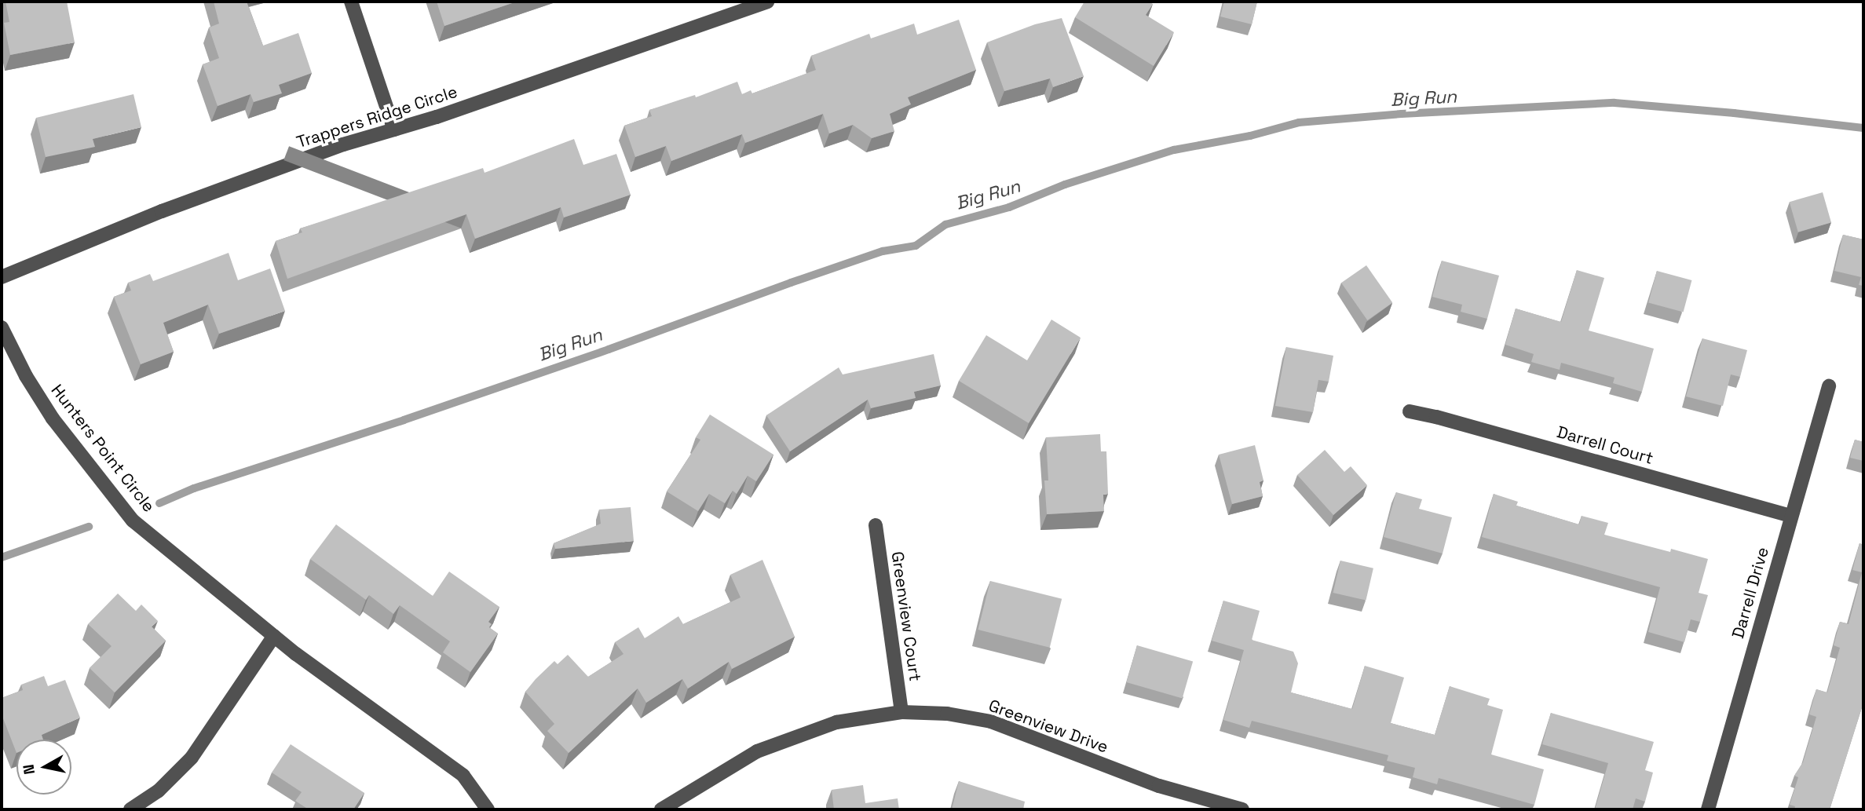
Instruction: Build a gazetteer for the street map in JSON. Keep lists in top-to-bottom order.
{
  "streets": {
    "street": [
      "Trappers Ridge Circle",
      "Darrell Court",
      "Hunters Point Circle",
      "Darrell Drive",
      "Greenview Court",
      "Greenview Drive"
    ]
  },
  "crossings": [
    ["Darrell Court", "Darrell Drive"],
    ["Greenview Court", "Greenview Drive"]
  ],
  "water": ["Big Run"],
  "north": "left"
}
